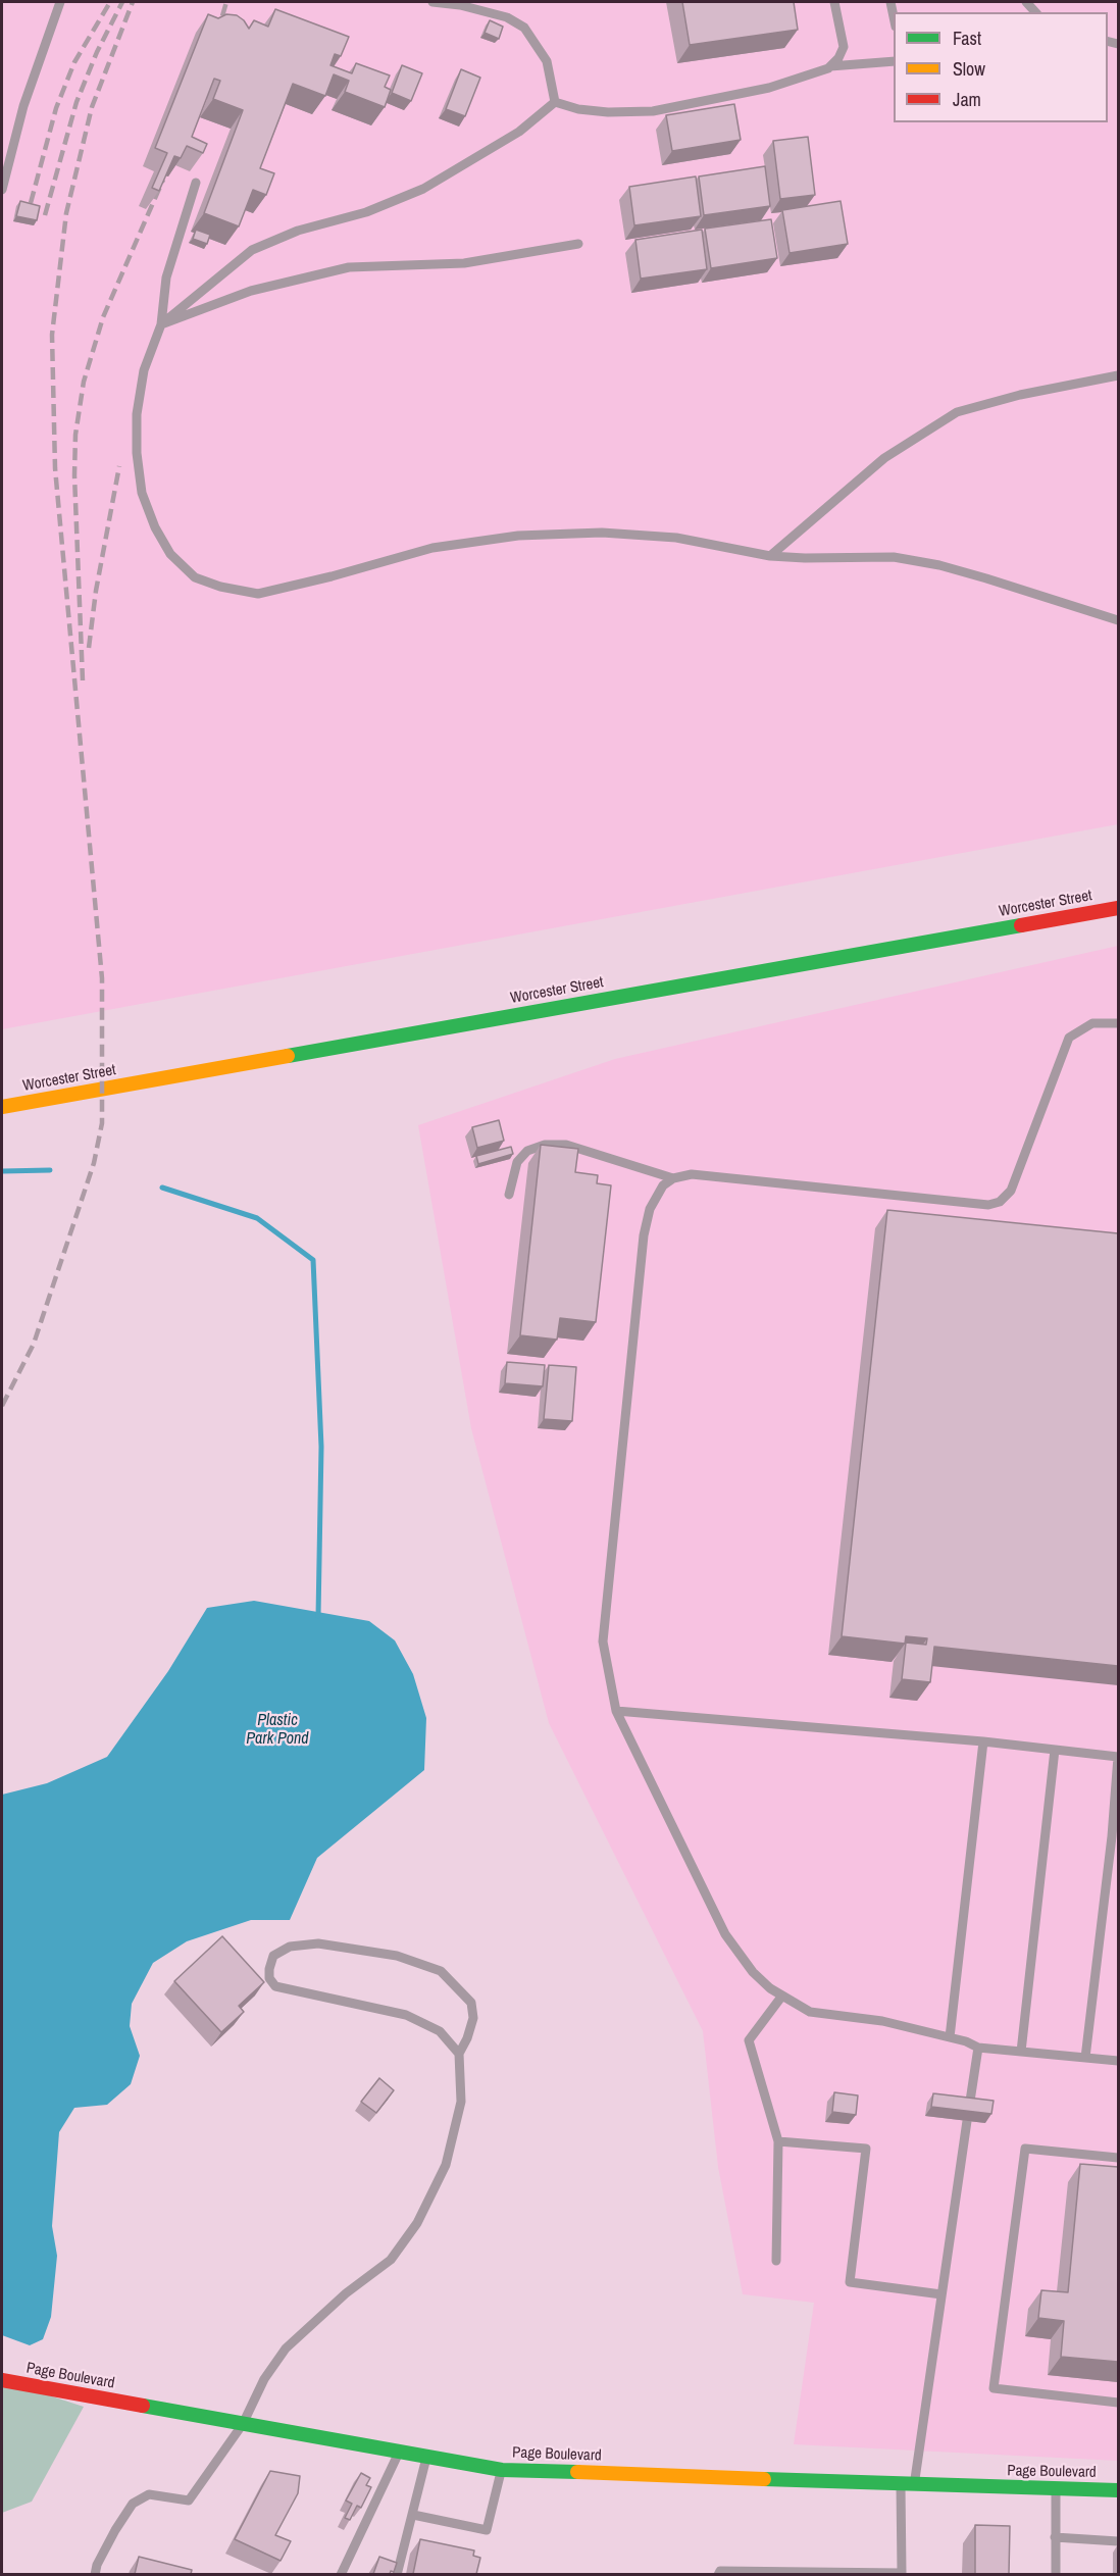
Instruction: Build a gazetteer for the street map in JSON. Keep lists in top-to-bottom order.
{
  "streets": {
    "main road": ["Worcester Street", "Page Boulevard"]
  },
  "water": ["Plastic Park Pond"],
  "legend": ["Fast", "Slow", "Jam"]
}
